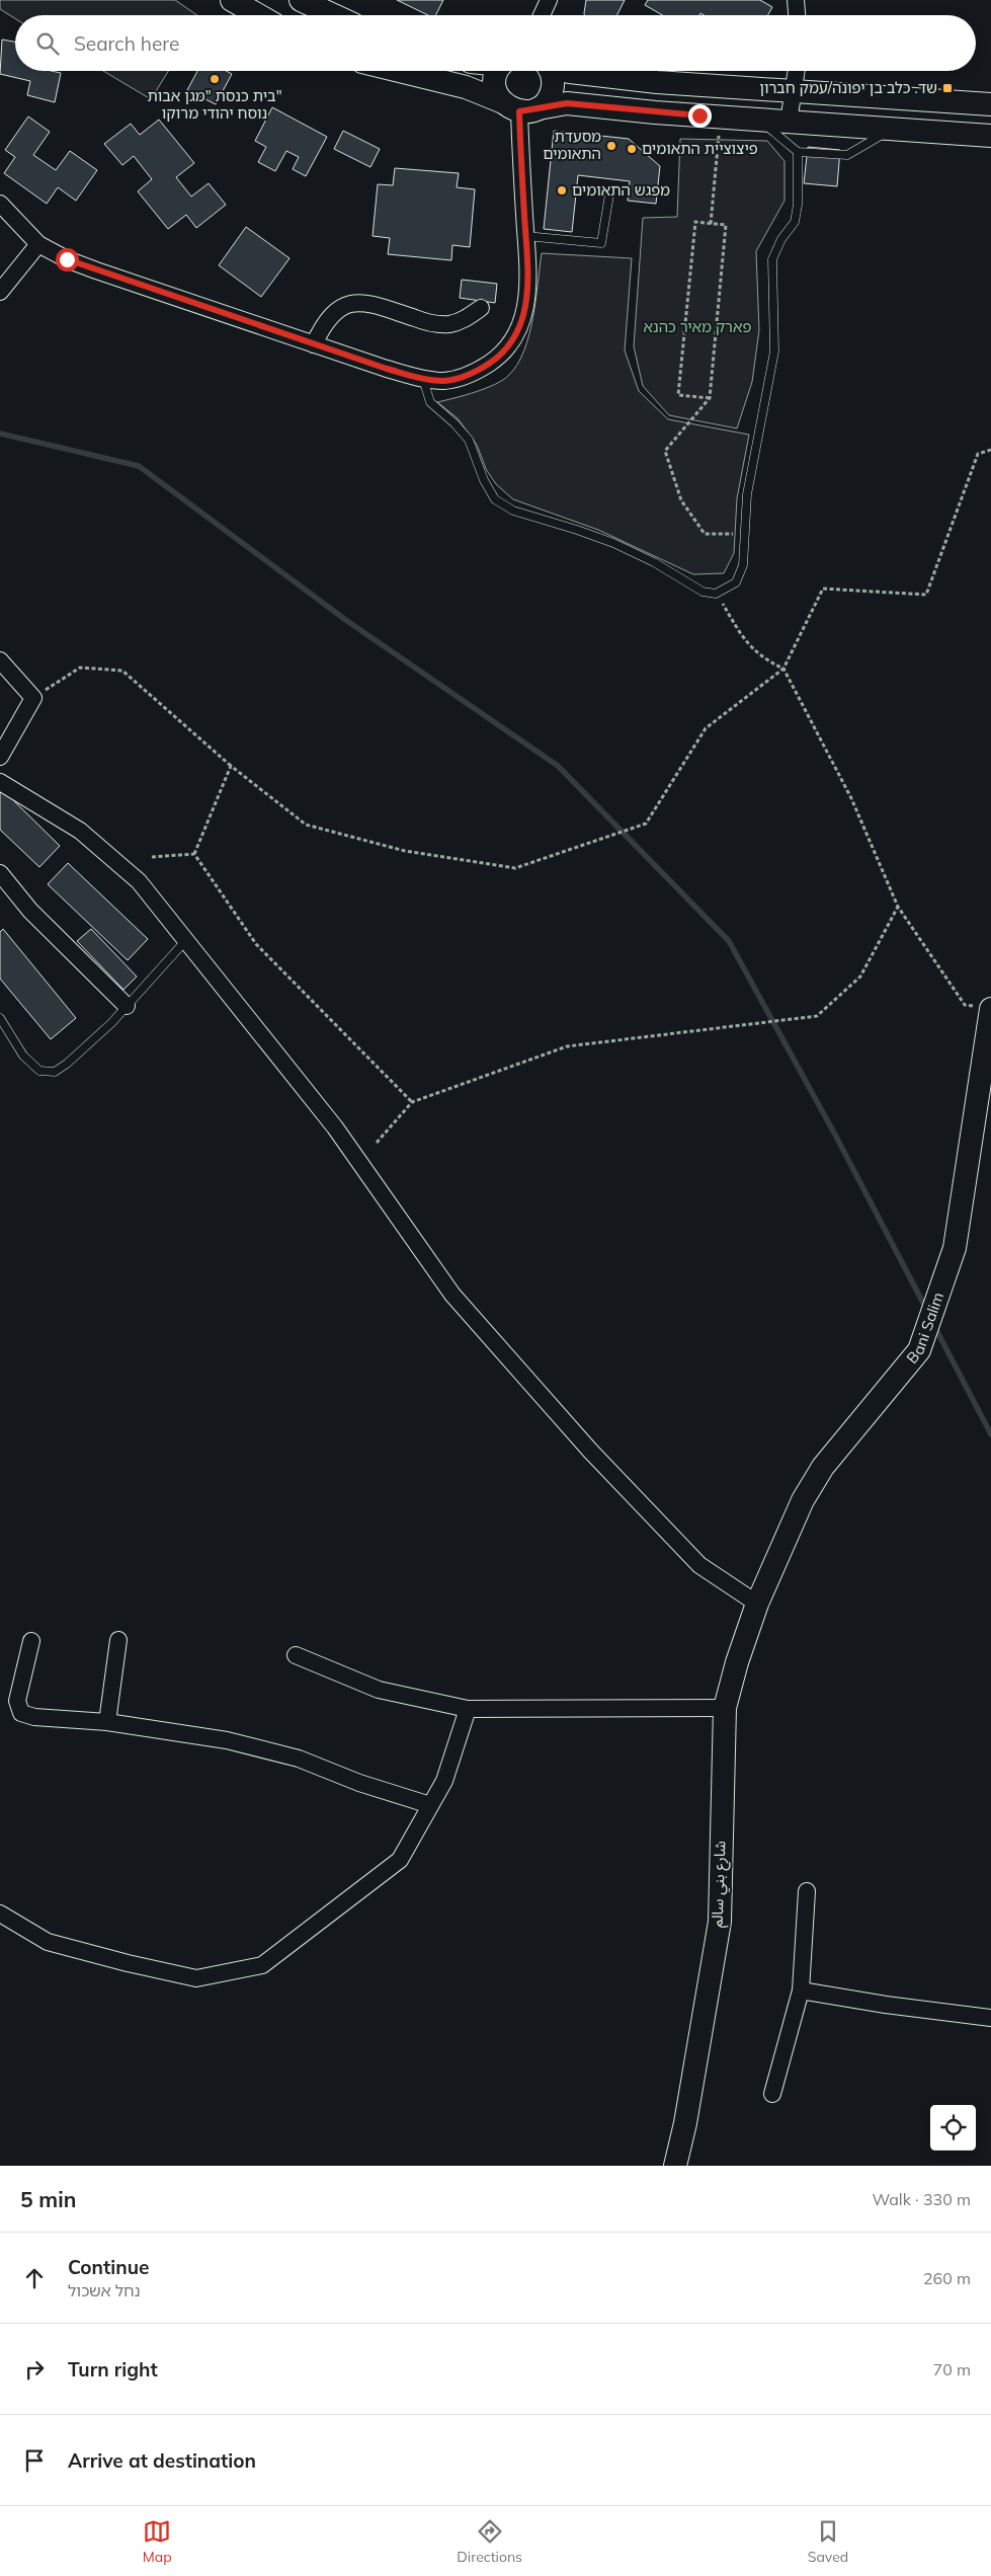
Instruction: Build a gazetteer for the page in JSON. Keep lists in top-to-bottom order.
{
  "streets": {
    "street": ["Bani Salim", "شارع بني سالم"]
  },
  "crossings": [
    ["Bani Salim", "شارع بني سالم"]
  ],
  "parks": ["פארק מאיר כהנא"],
  "places": {
    "other": [
      "בית כנסת \"מגן אבות\" נוסח יהודי מרוקו",
      "מסעדת התאומים",
      "פיצוציית התאומים",
      "מפגש התאומים"
    ],
    "transit": ["שד. כלב בן יפונה/עמק חברון"]
  },
  "page": {
    "search": "Search here",
    "heading": ["5 min", "Walk · 330 m"],
    "list": [
      ["Continue", "נחל אשכול", "260 m"],
      ["Turn right", "70 m"],
      "Arrive at destination"
    ],
    "nav": ["Map", "Directions", "Saved"]
  }
}
